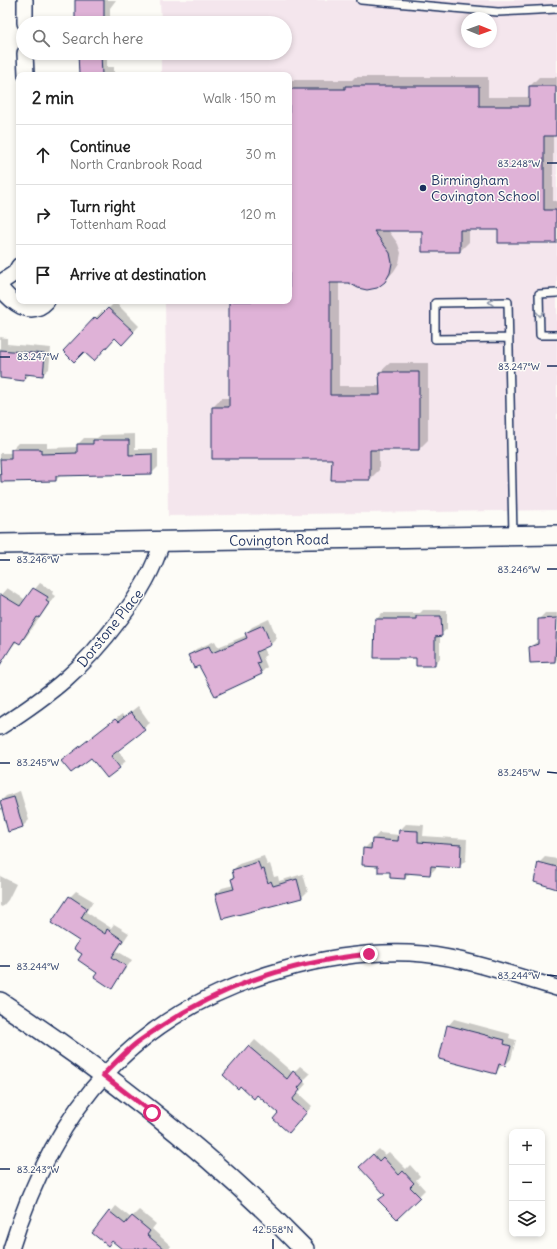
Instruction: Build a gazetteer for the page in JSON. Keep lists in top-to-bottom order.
{
  "streets": {
    "street": ["Covington Road", "Dorstone Place"]
  },
  "crossings": [
    ["Covington Road", "Dorstone Place"]
  ],
  "places": ["Birmingham Covington School"],
  "north": "right",
  "page": {
    "search": "Search here",
    "heading": ["2 min", "Walk · 150 m"],
    "list": [
      ["Continue", "North Cranbrook Road", "30 m"],
      ["Turn right", "Tottenham Road", "120 m"],
      "Arrive at destination"
    ],
    "map_buttons": ["+", "−"]
  },
  "coordinates": [
    "83.248°W",
    "83.247°W",
    "83.246°W",
    "83.245°W",
    "83.244°W",
    "83.243°W",
    "42.558°N"
  ]
}
